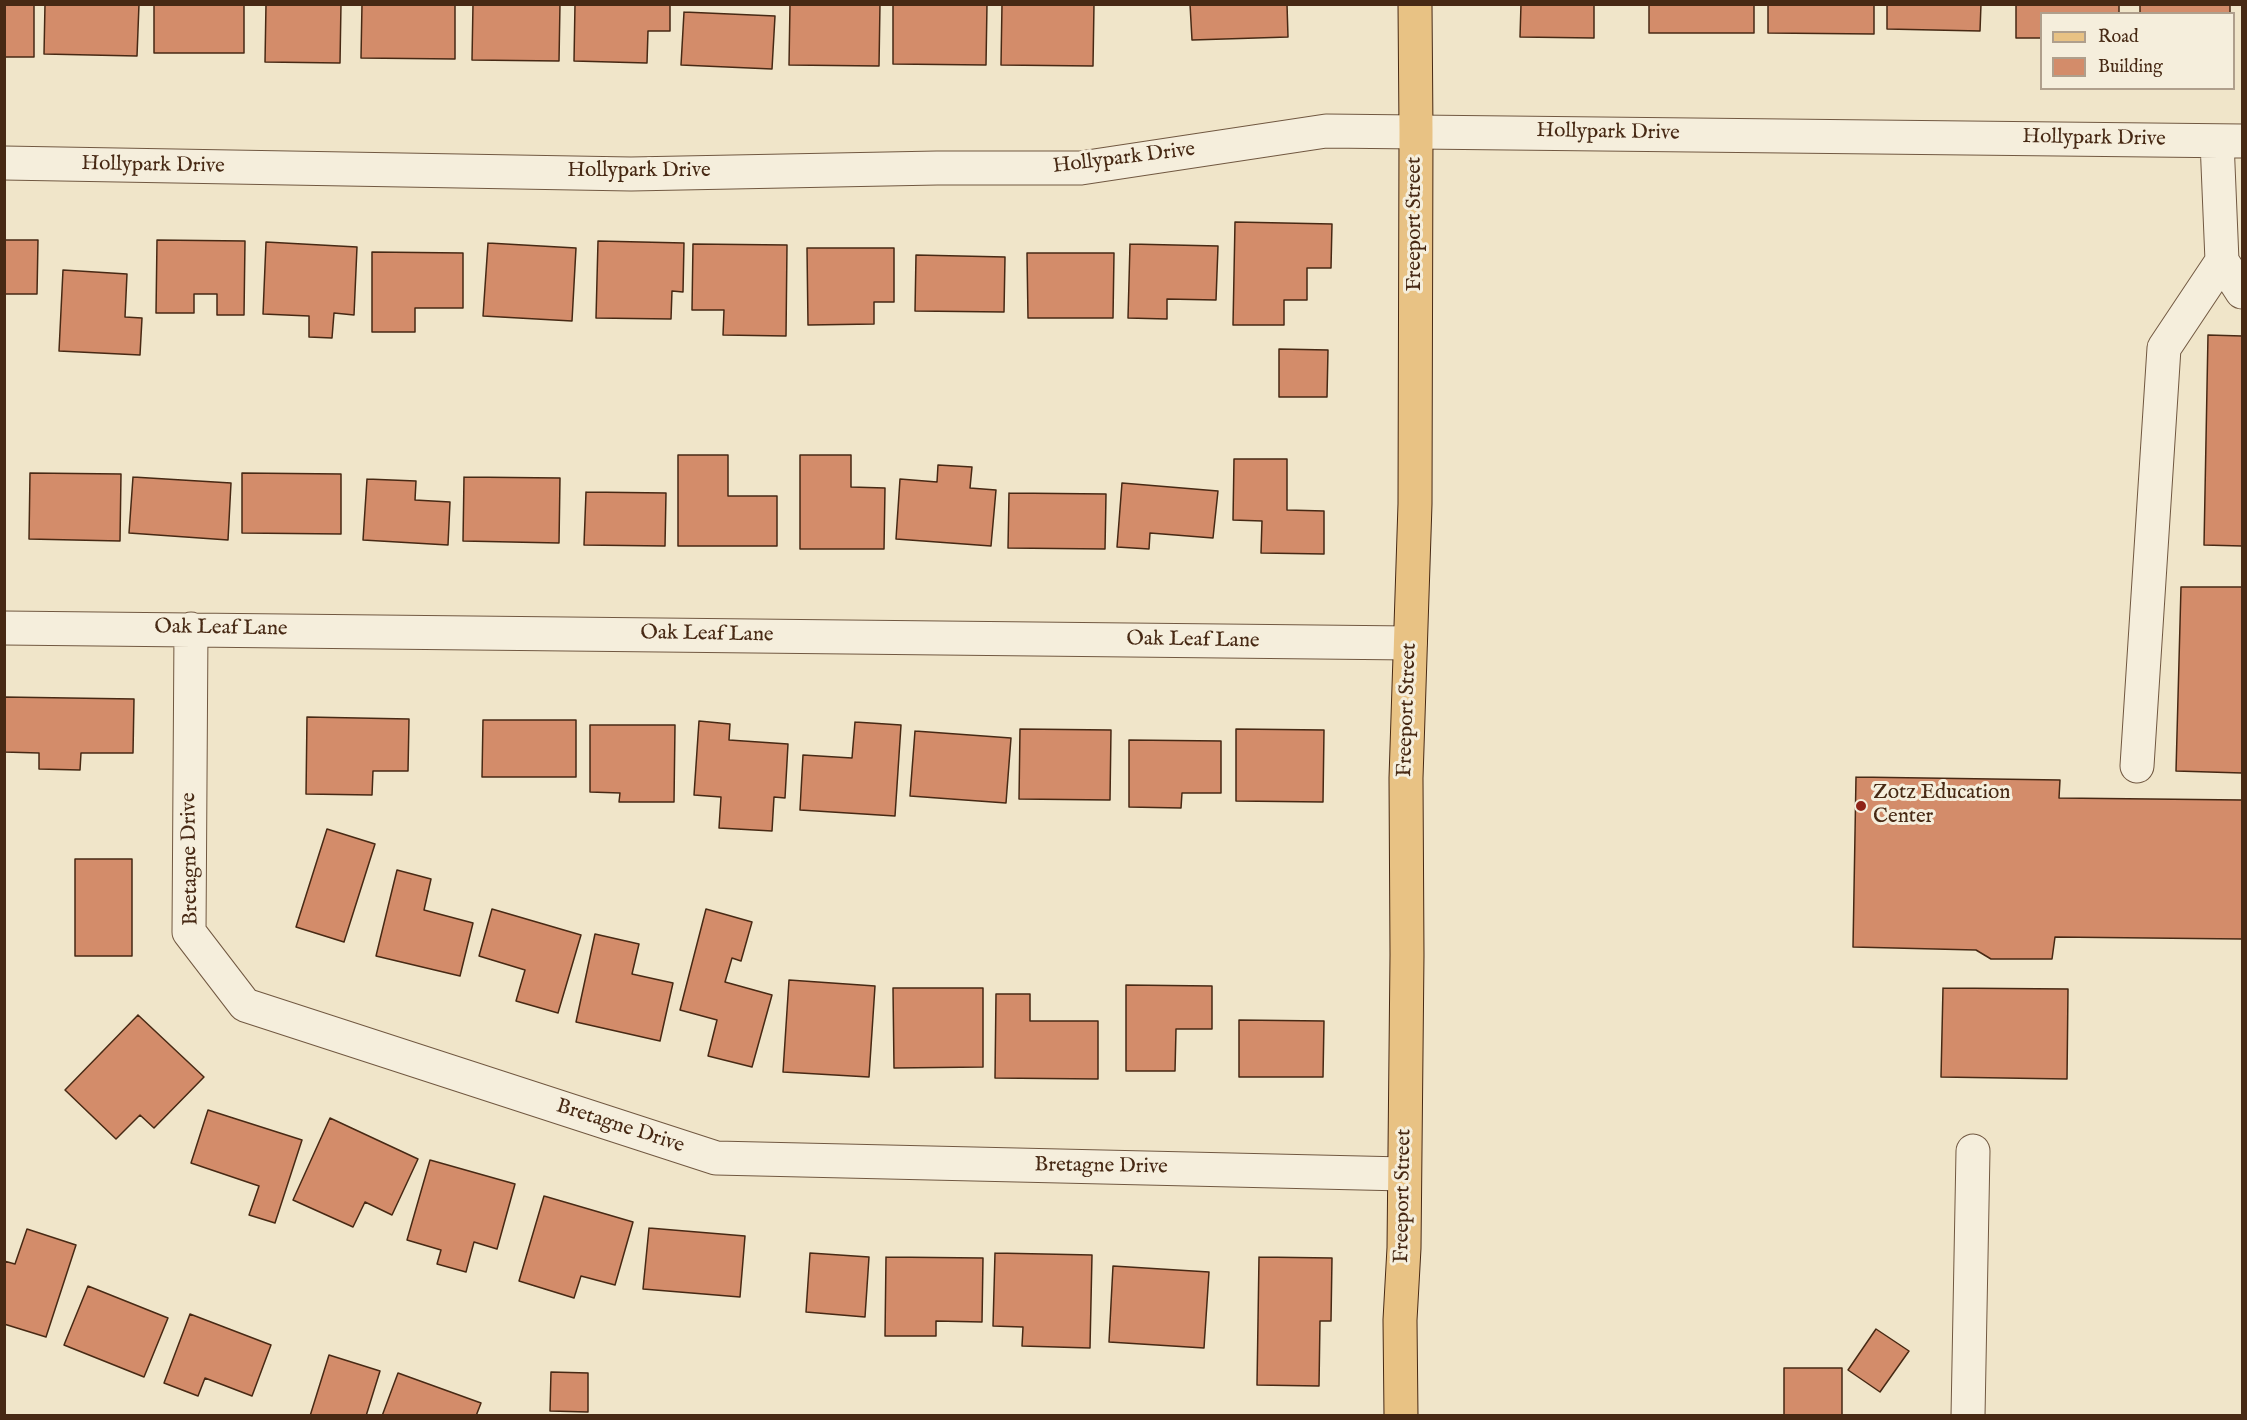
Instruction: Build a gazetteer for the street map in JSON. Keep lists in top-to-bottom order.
{
  "streets": {
    "main road": ["Freeport Street"],
    "street": ["Hollypark Drive", "Oak Leaf Lane", "Bretagne Drive"]
  },
  "crossings": [
    ["Hollypark Drive", "Freeport Street"],
    ["Freeport Street", "Oak Leaf Lane"],
    ["Freeport Street", "Bretagne Drive"],
    ["Oak Leaf Lane", "Bretagne Drive"]
  ],
  "places": ["Zotz Education Center"],
  "legend": ["Road", "Building"]
}
